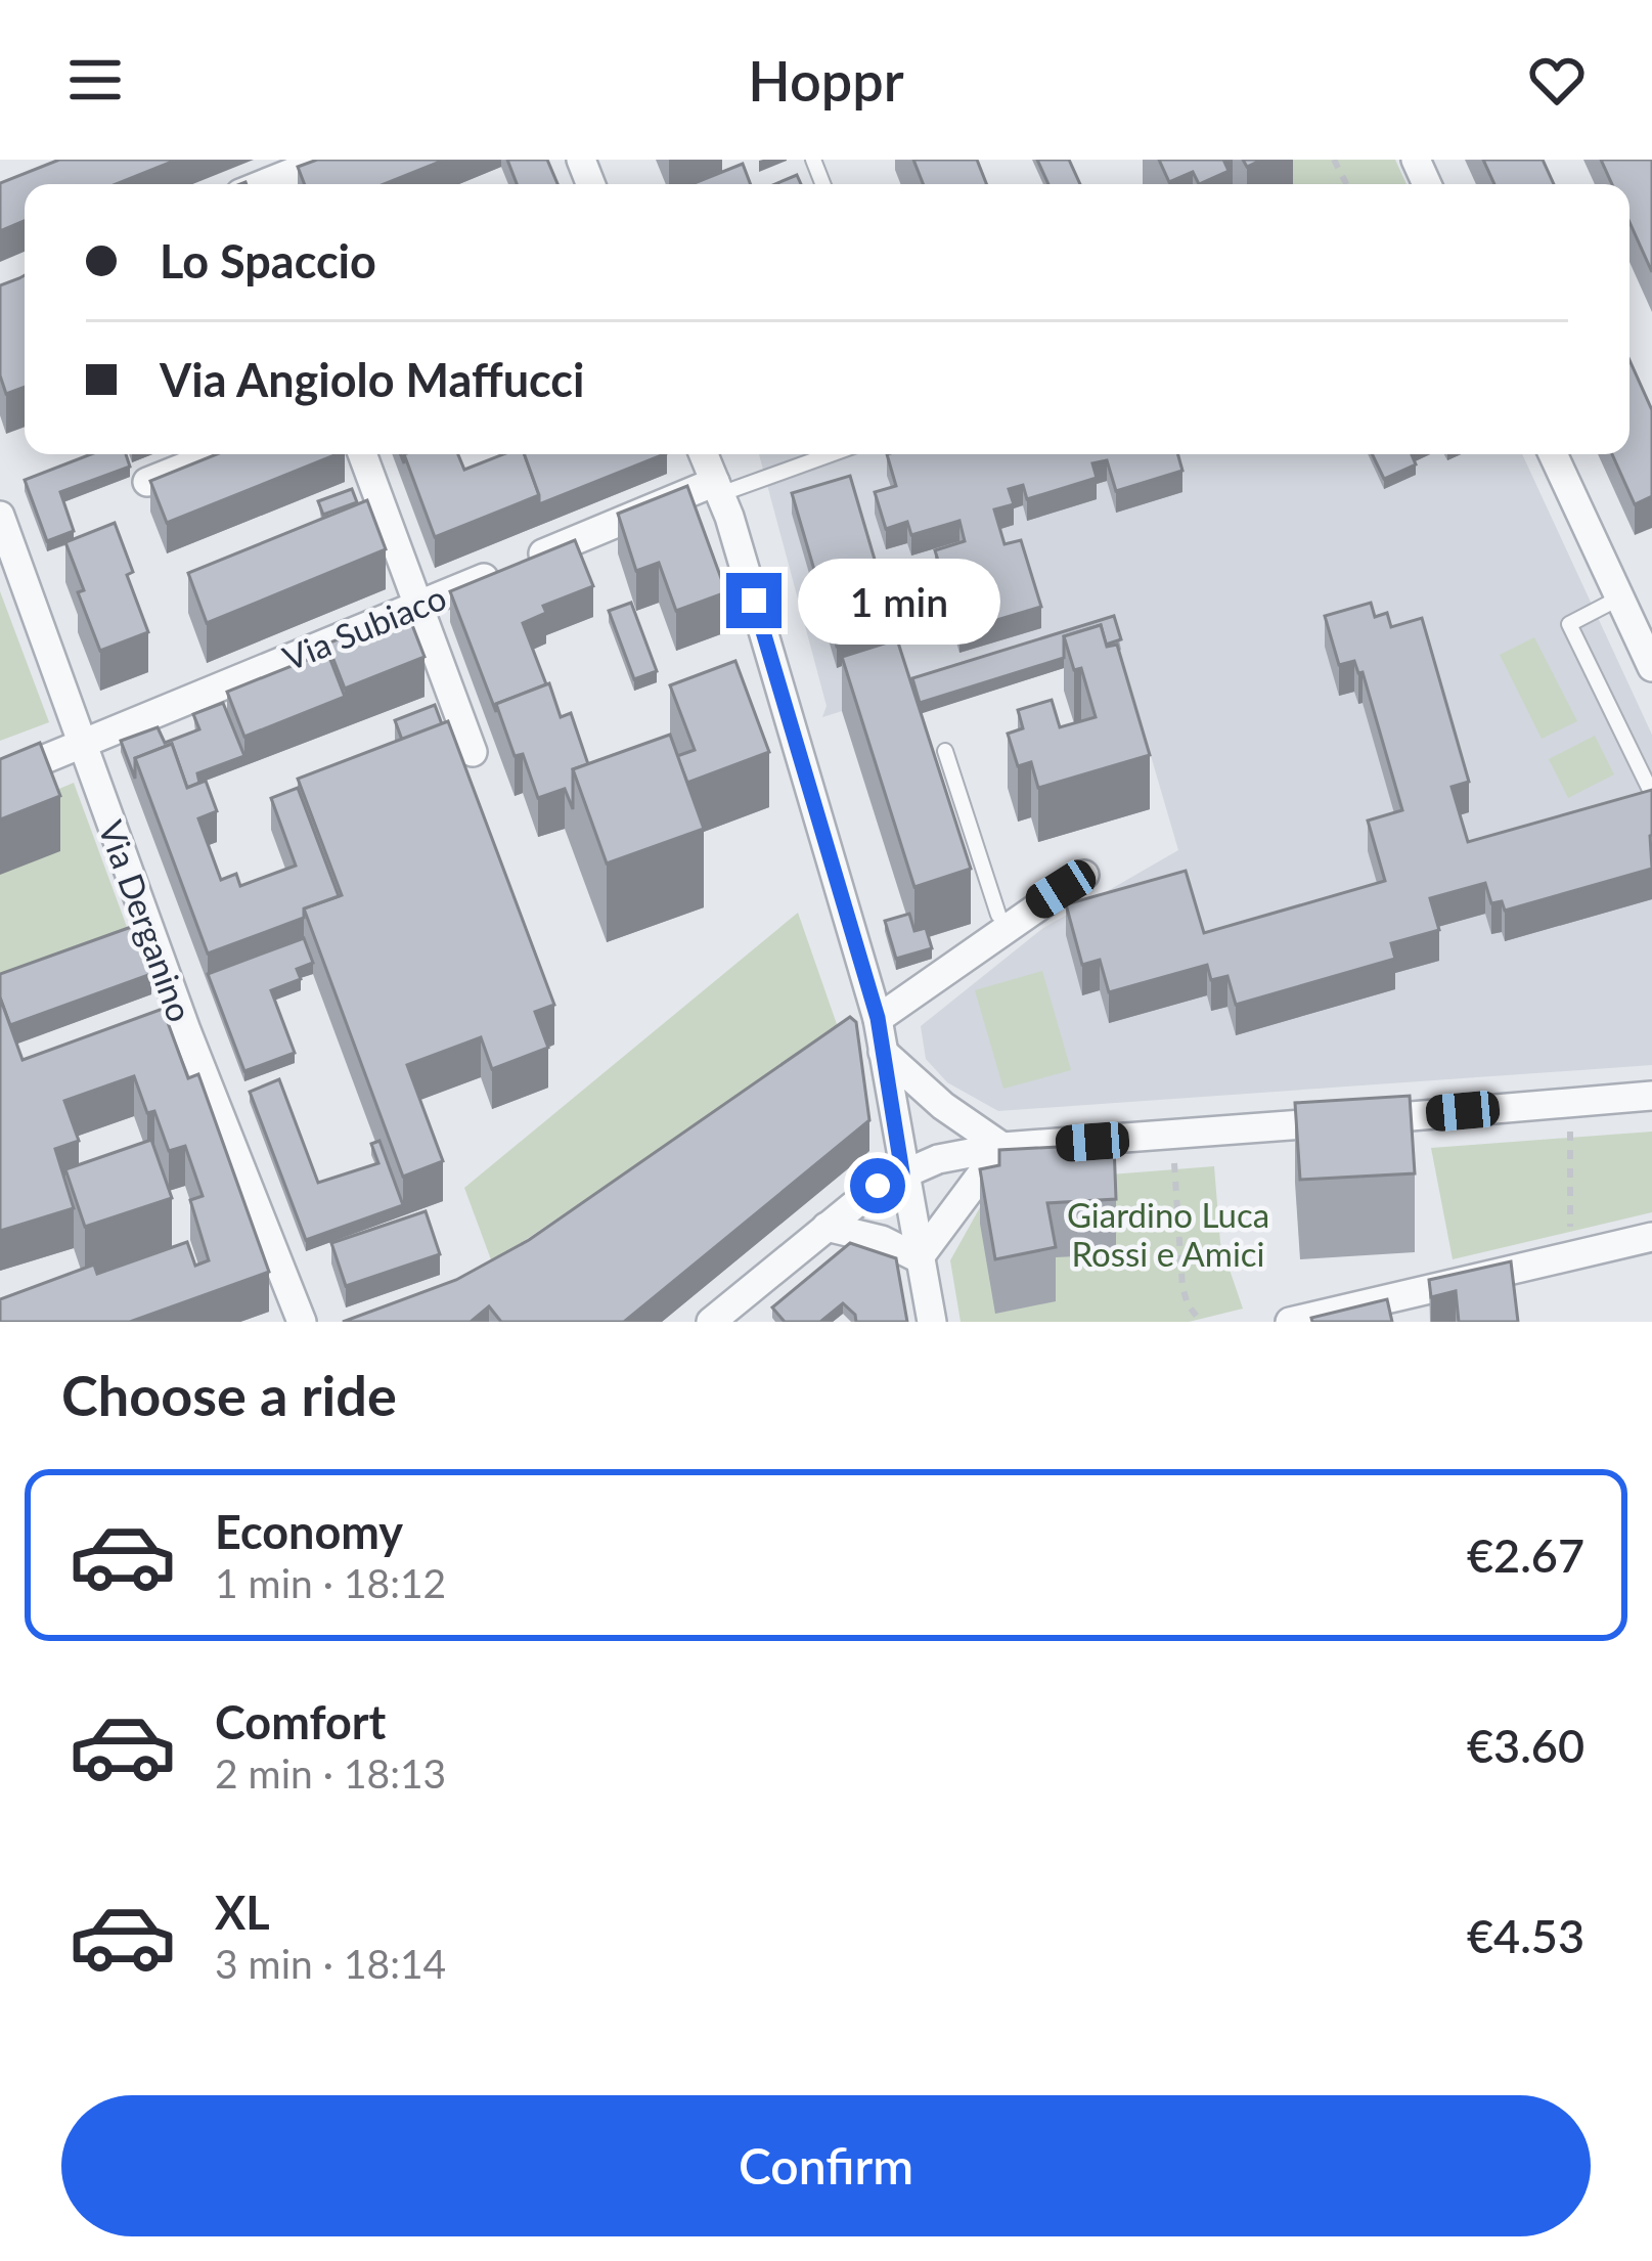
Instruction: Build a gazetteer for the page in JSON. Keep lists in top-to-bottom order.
{
  "streets": {
    "street": ["Via Subiaco", "Via Derganino"]
  },
  "crossings": [
    ["Via Subiaco", "Via Derganino"]
  ],
  "parks": ["Giardino Luca Rossi e Amici"],
  "page": {
    "header": "Hoppr",
    "banner": ["Lo Spaccio", "Via Angiolo Maffucci"],
    "bubble": "1 min",
    "heading": "Choose a ride",
    "list": [
      {
        "name": "Economy",
        "note": "1 min · 18:12",
        "value": "€2.67"
      },
      {
        "name": "Comfort",
        "note": "2 min · 18:13",
        "value": "€3.60"
      },
      {
        "name": "XL",
        "note": "3 min · 18:14",
        "value": "€4.53"
      }
    ],
    "buttons": "Confirm"
  }
}
